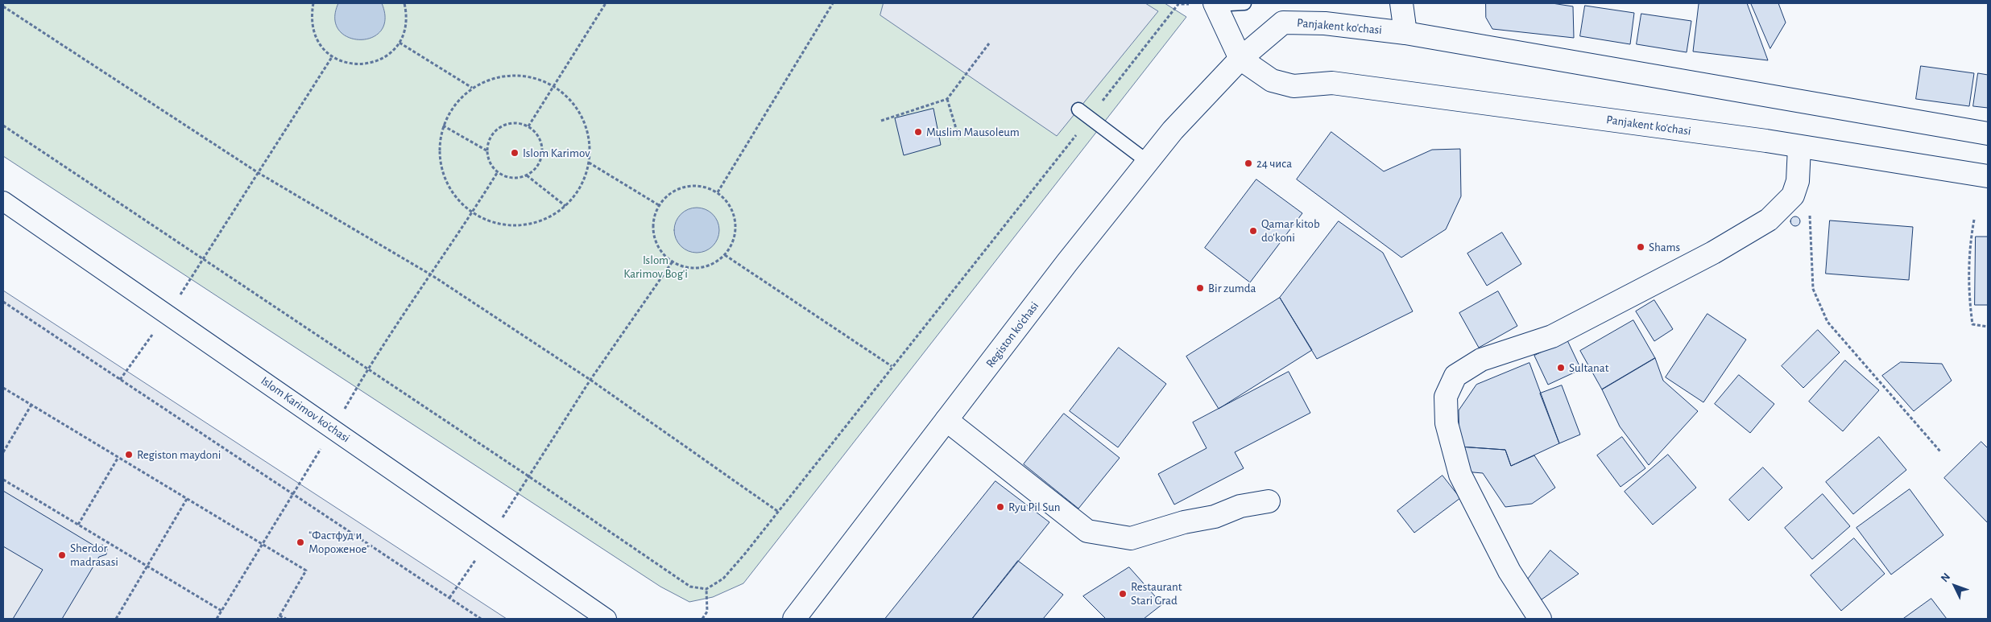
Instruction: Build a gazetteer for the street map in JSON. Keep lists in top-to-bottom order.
{
  "streets": {
    "main road": ["Panjakent ko'chasi", "Registon ko'chasi"],
    "street": ["Islom Karimov ko'chasi"]
  },
  "crossings": [
    ["Panjakent ko'chasi", "Registon ko'chasi"]
  ],
  "parks": ["Islom Karimov Bog'i"],
  "places": [
    "Muslim Mausoleum",
    "Islom Karimov",
    "24 чиса",
    "Qamar kitob do'koni",
    "Shams",
    "Bir zumda",
    "Sultanat",
    "Registon maydoni",
    "Ryu Pil Sun",
    "\"Фастфуд и Мороженое\"",
    "Sherdor madrasasi",
    "Restaurant Stari Grad"
  ],
  "north": "top left"
}
